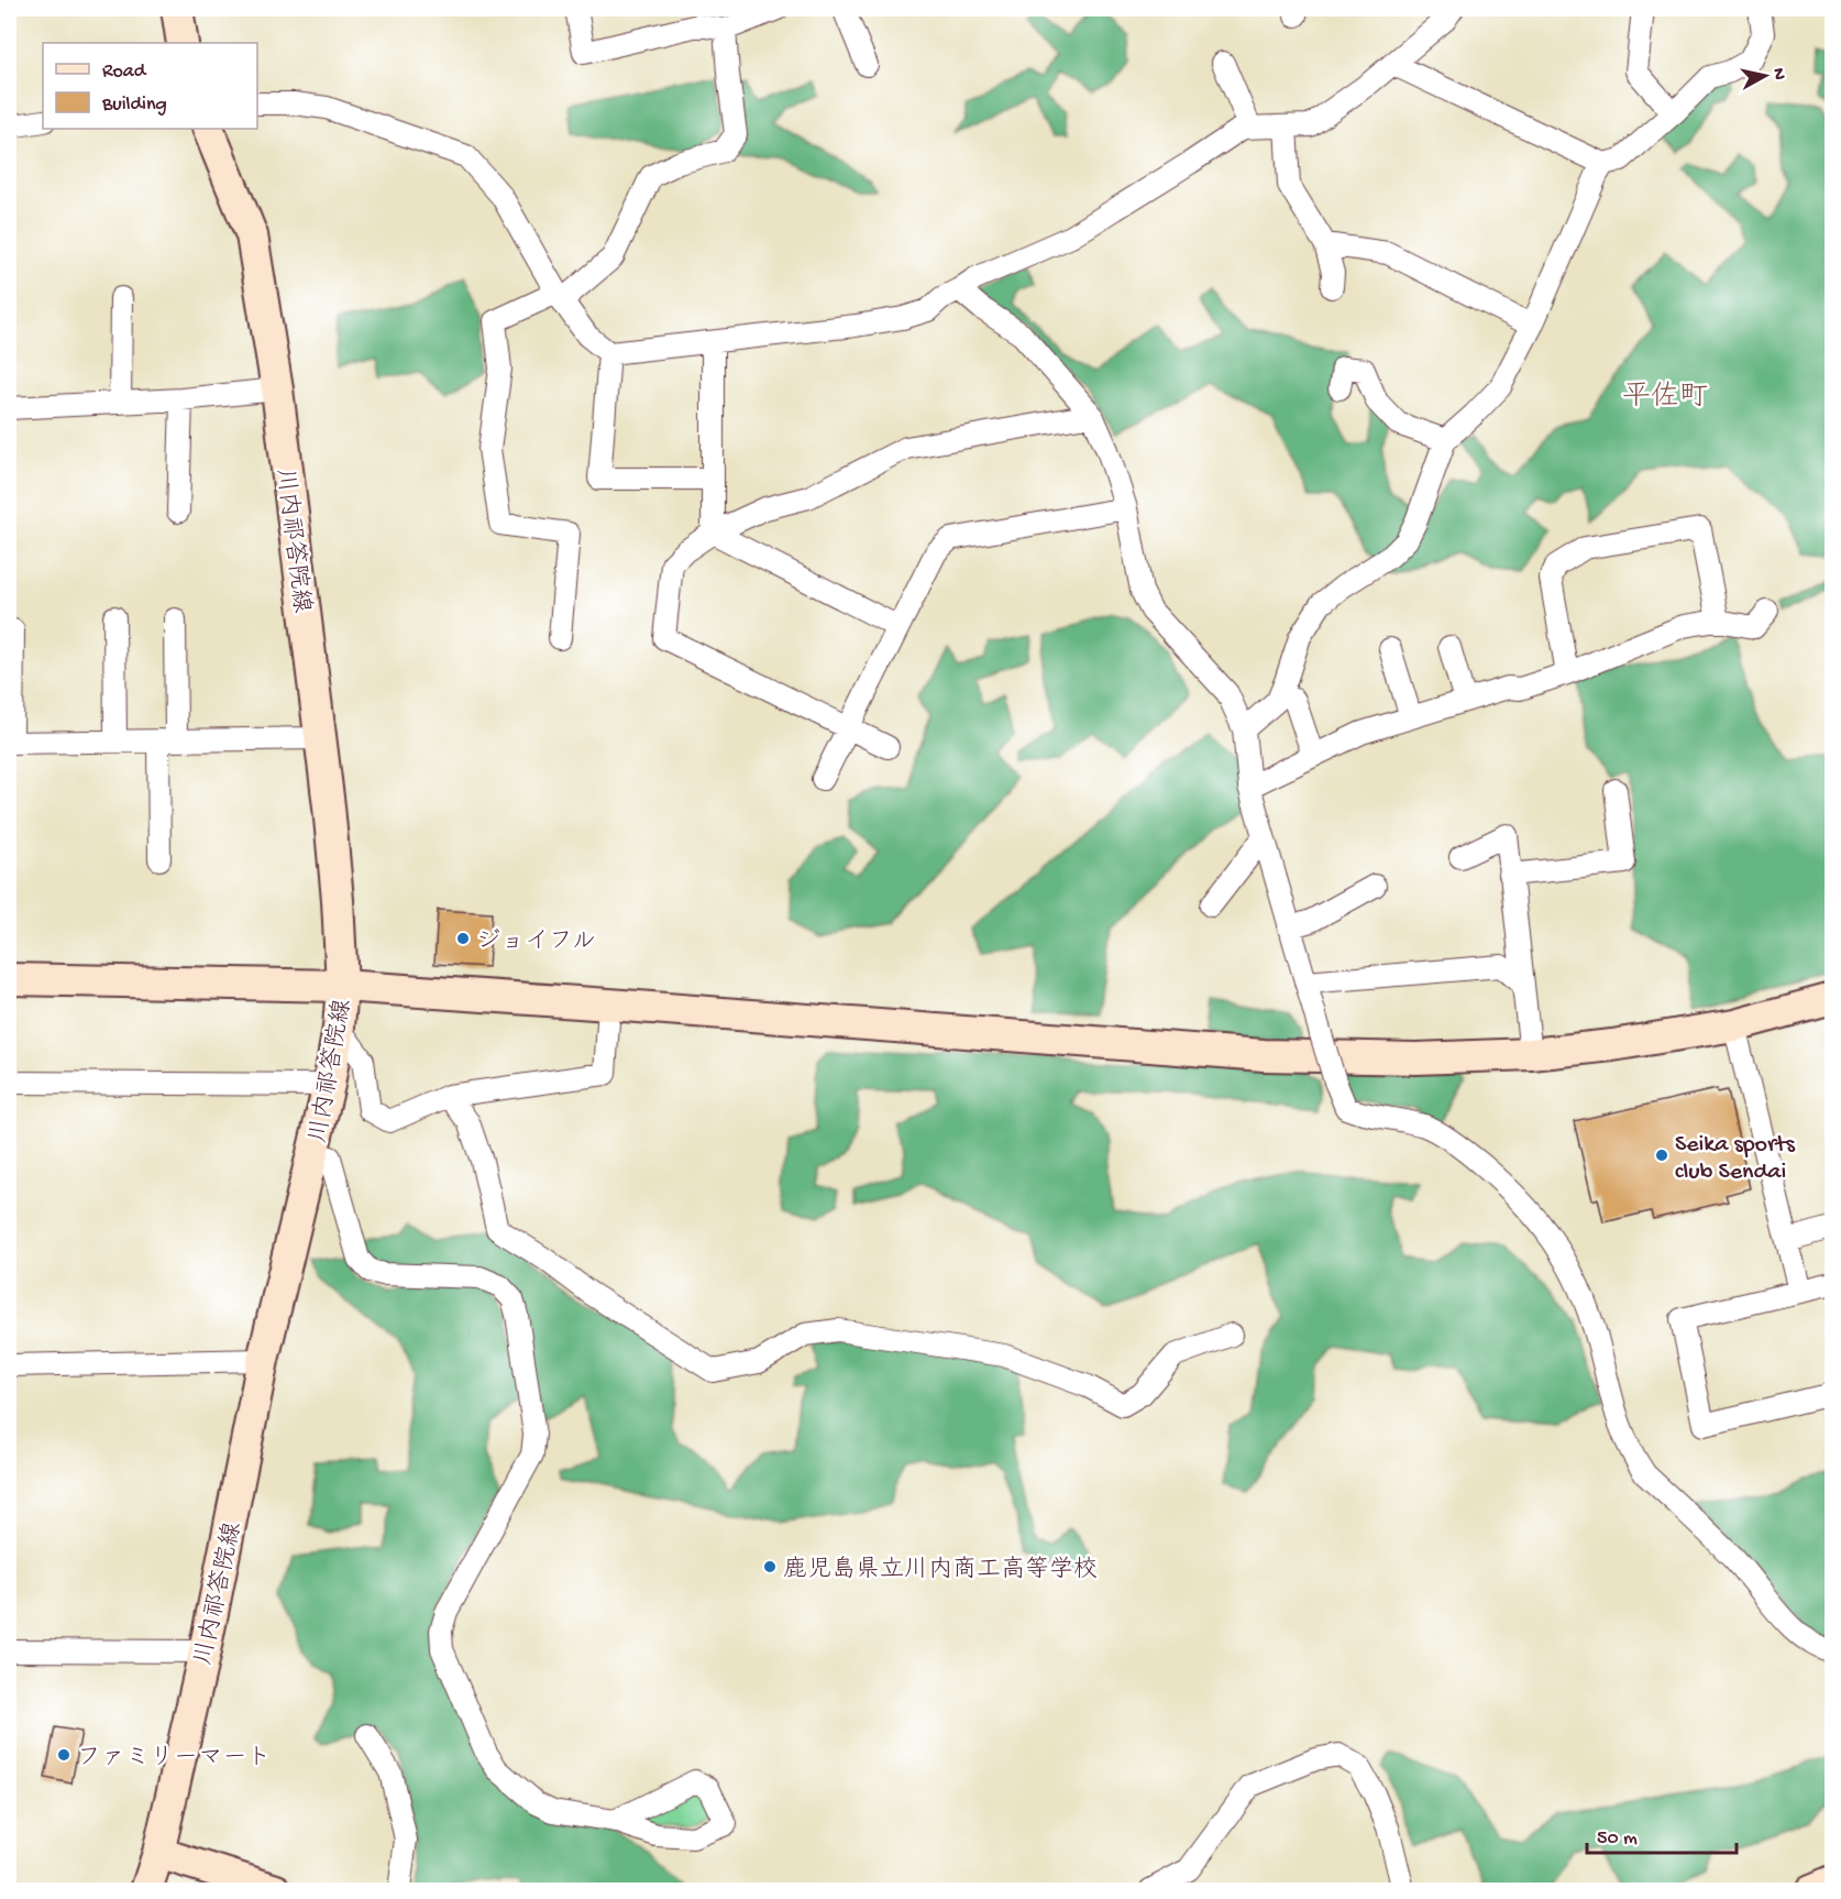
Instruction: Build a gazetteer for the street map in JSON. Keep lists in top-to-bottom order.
{
  "streets": {
    "street": ["川内祁答院線"]
  },
  "districts": ["平佐町"],
  "places": [
    "ジョイフル",
    "Seika sports club Sendai",
    "鹿児島県立川内商工高等学校",
    "ファミリーマート"
  ],
  "legend": ["Road", "Building"],
  "scale_bar": "50 m",
  "north": "right"
}
